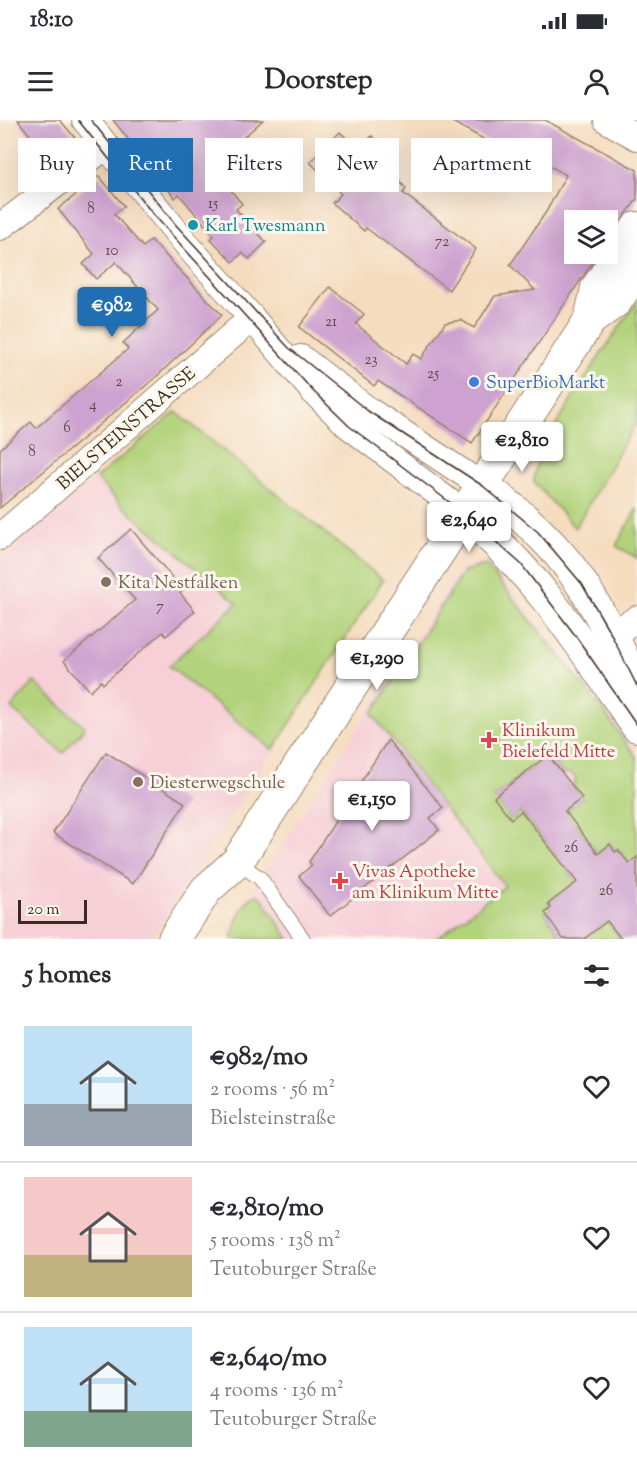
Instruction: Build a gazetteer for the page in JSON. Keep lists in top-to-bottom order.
{
  "streets": {
    "street": ["BIELSTEINSTRASSE"]
  },
  "places": {
    "other": [
      "Karl Twesmann",
      "SuperBioMarkt",
      "Kita Nestfalken",
      "Diesterwegschule"
    ],
    "health": ["Klinikum Bielefeld Mitte", "Vivas Apotheke am Klinikum Mitte"]
  },
  "house_numbers": [
    "15",
    "8",
    "72",
    "10",
    "21",
    "23",
    "25",
    "2",
    "4",
    "6",
    "8",
    "7",
    "26",
    "26"
  ],
  "scale_bar": "20 m",
  "page": {
    "status": "18:10",
    "header": "Doorstep",
    "chip": [
      "Buy",
      "Rent",
      "Filters",
      "New",
      "Apartment"
    ],
    "price": [
      "€982",
      "€2,810",
      "€2,640",
      "€1,290",
      "€1,150"
    ],
    "scale": "20 m",
    "heading": "5 homes",
    "list": [
      {
        "name": "€982/mo",
        "note": "2 rooms · 56 m² · Bielsteinstraße"
      },
      {
        "name": "€2,810/mo",
        "note": "5 rooms · 138 m² · Teutoburger Straße"
      },
      {
        "name": "€2,640/mo",
        "note": "4 rooms · 136 m² · Teutoburger Straße"
      }
    ]
  }
}
